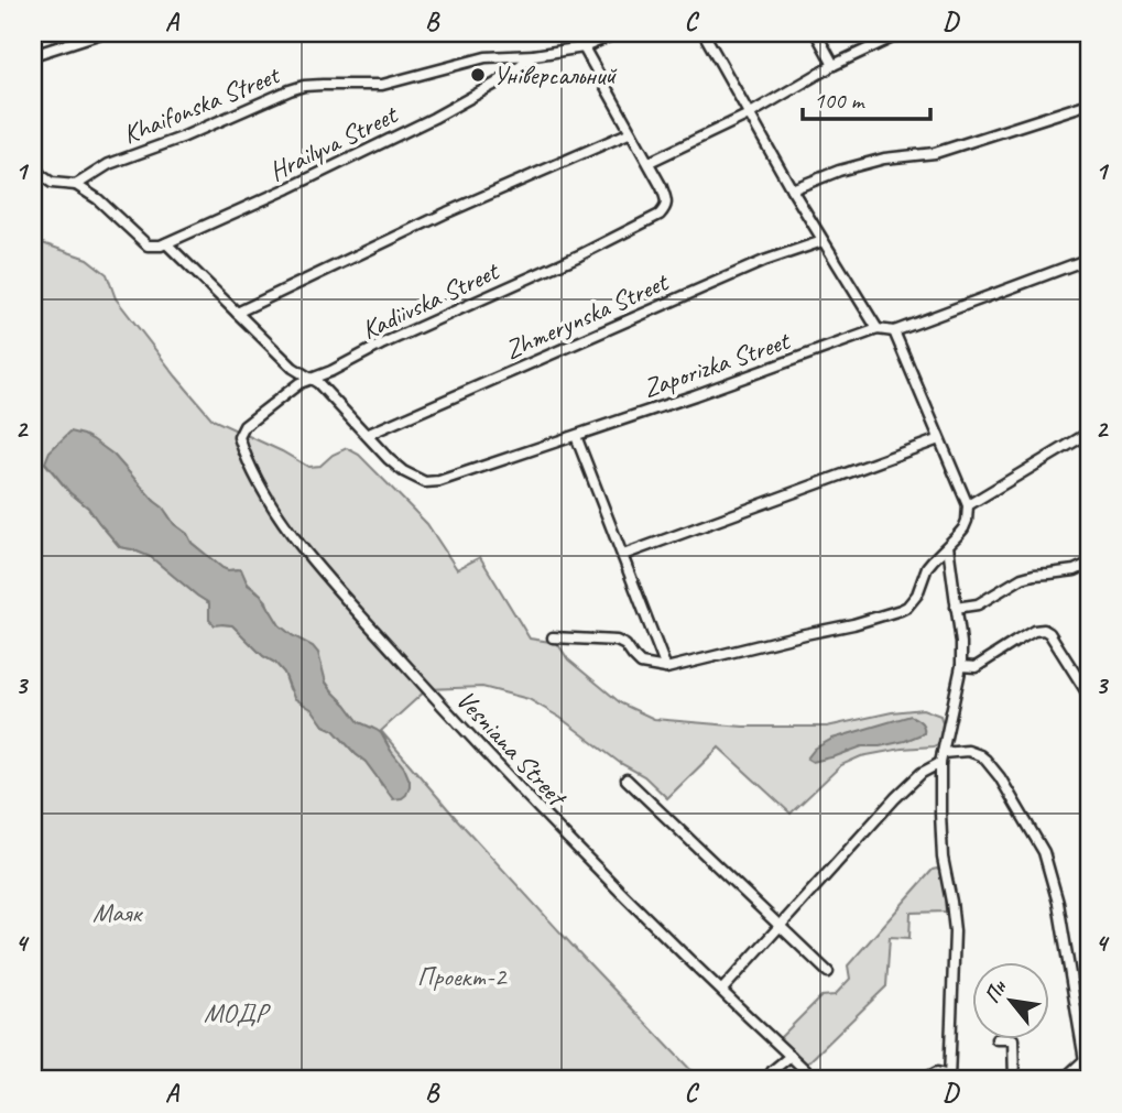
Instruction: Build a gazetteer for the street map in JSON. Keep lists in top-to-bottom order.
{
  "streets": {
    "street": [
      "Khaifonska Street",
      "Hrailyva Street",
      "Kadiivska Street",
      "Zhmerynska Street",
      "Zaporizka Street",
      "Vesniana Street"
    ]
  },
  "crossings": [
    ["Khaifonska Street", "Hrailyva Street"],
    ["Kadiivska Street", "Vesniana Street"],
    ["Zhmerynska Street", "Zaporizka Street"]
  ],
  "parks": ["Маяк", "Проект-2", "МОДР"],
  "places": ["Універсальний"],
  "scale_bar": "100 m",
  "north": "top left",
  "grid": {
    "columns": [
      "A",
      "B",
      "C",
      "D"
    ],
    "rows": [
      "1",
      "2",
      "3",
      "4"
    ]
  }
}
